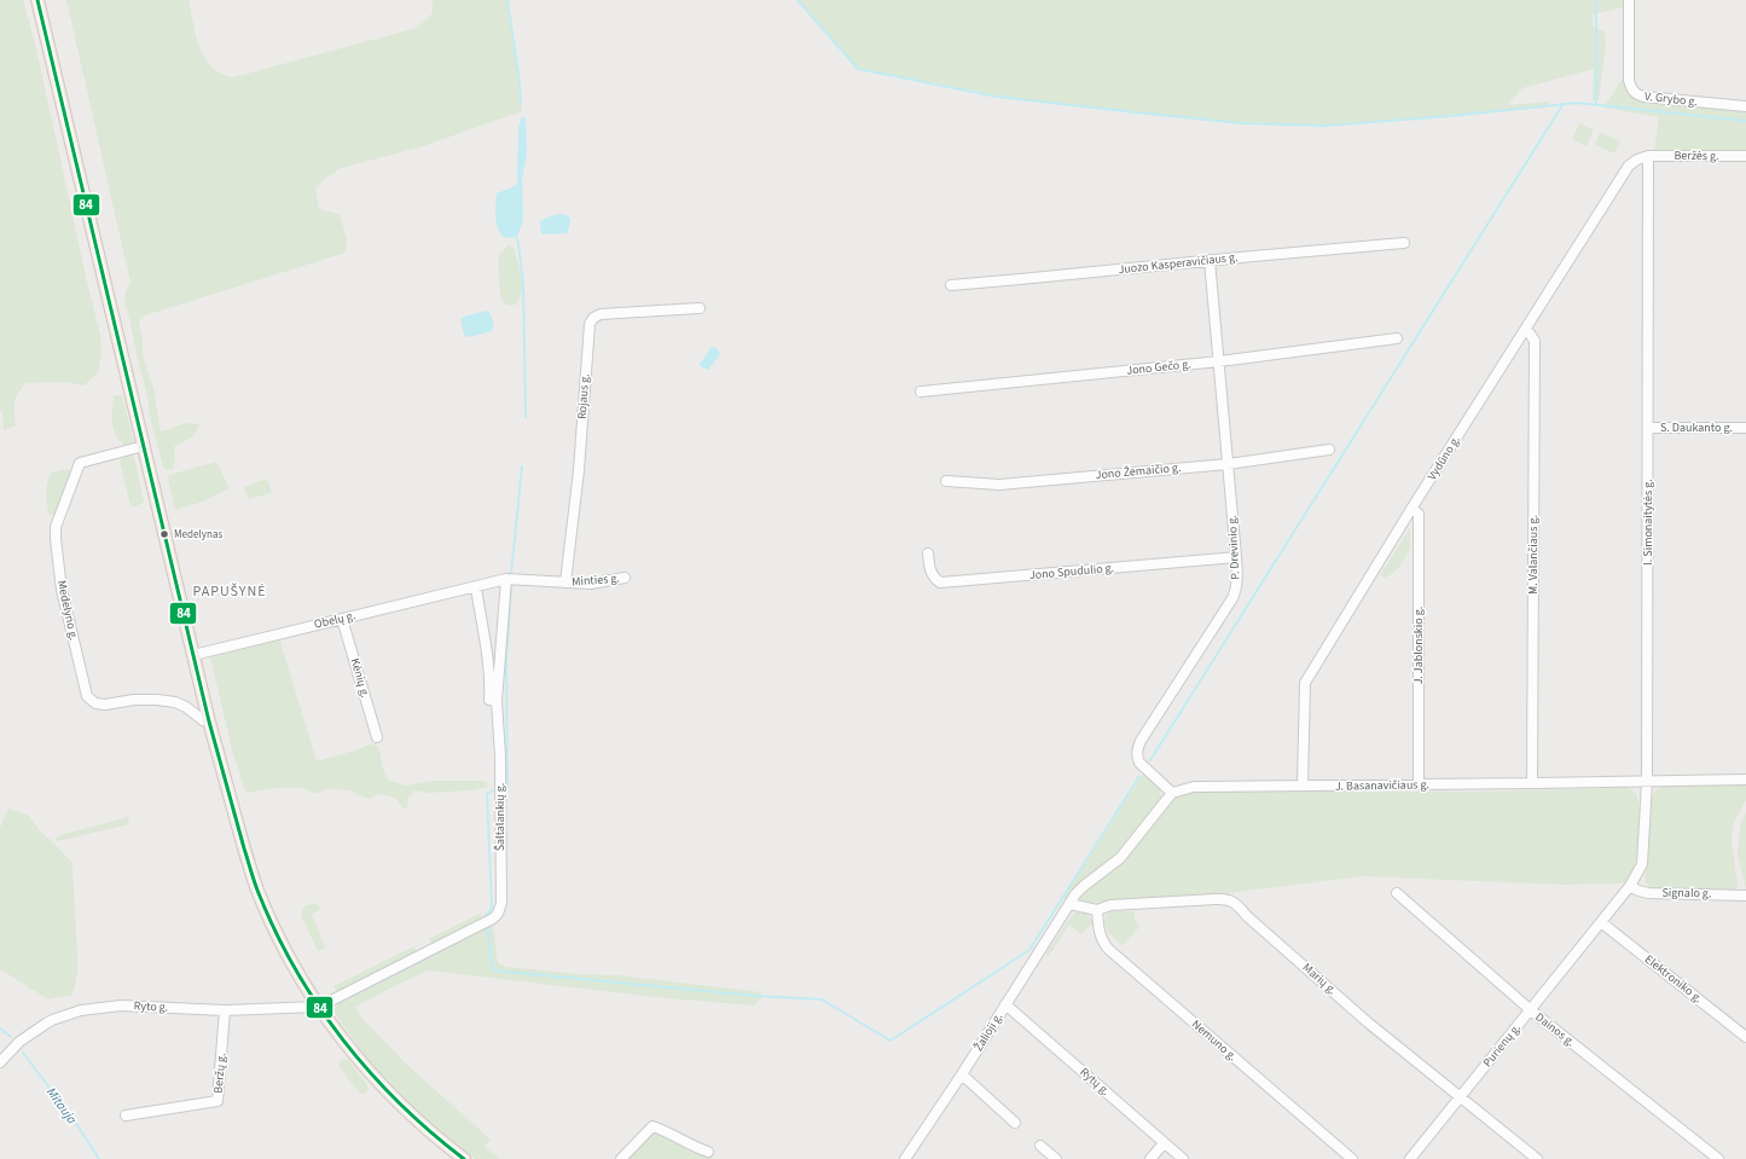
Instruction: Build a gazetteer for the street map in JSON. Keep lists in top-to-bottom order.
{
  "streets": {
    "street": [
      "V. Grybo g.",
      "Beržės g.",
      "Juozo Kasperavičiaus g.",
      "Jono Gečo g.",
      "Rojaus g.",
      "S. Daukanto g.",
      "Vydūno g.",
      "Jono Žemaičio g.",
      "I. Simonaitytės g.",
      "P. Drevinio g.",
      "M. Valančiaus g.",
      "Jono Spudulio g.",
      "Minties g.",
      "Medelyno g.",
      "Obelų g.",
      "J. Jablonskio g.",
      "Kėnių g.",
      "J. Basanavičiaus g.",
      "Šaltalankių g.",
      "Signalo g.",
      "Marių g.",
      "Elektroniko g.",
      "Ryto g.",
      "Dainos g.",
      "Žalioji g.",
      "Nemuno g.",
      "Purienų g.",
      "Beržų g.",
      "Rytų g."
    ]
  },
  "crossings": [
    ["Beržės g.", "Vydūno g."],
    ["Beržės g.", "I. Simonaitytės g."],
    ["Juozo Kasperavičiaus g.", "P. Drevinio g."],
    ["Jono Gečo g.", "P. Drevinio g."],
    ["Rojaus g.", "Minties g."],
    ["S. Daukanto g.", "I. Simonaitytės g."],
    ["Vydūno g.", "I. Simonaitytės g."],
    ["Vydūno g.", "M. Valančiaus g."],
    ["Vydūno g.", "J. Jablonskio g."],
    ["Vydūno g.", "J. Basanavičiaus g."],
    ["Jono Žemaičio g.", "P. Drevinio g."],
    ["I. Simonaitytės g.", "J. Basanavičiaus g."],
    ["I. Simonaitytės g.", "Signalo g."],
    ["I. Simonaitytės g.", "Purienų g."],
    ["P. Drevinio g.", "Jono Spudulio g."],
    ["P. Drevinio g.", "J. Basanavičiaus g."],
    ["M. Valančiaus g.", "J. Basanavičiaus g."],
    ["Obelų g.", "Kėnių g."],
    ["Obelų g.", "Šaltalankių g."],
    ["J. Jablonskio g.", "J. Basanavičiaus g."],
    ["Šaltalankių g.", "Ryto g."],
    ["Signalo g.", "Purienų g."],
    ["Marių g.", "Žalioji g."],
    ["Marių g.", "Nemuno g."],
    ["Marių g.", "Purienų g."],
    ["Elektroniko g.", "Purienų g."],
    ["Ryto g.", "Beržų g."],
    ["Dainos g.", "Purienų g."],
    ["Žalioji g.", "Rytų g."]
  ],
  "districts": ["PAPUŠYNĖ"],
  "water": ["Mitauja"],
  "places": ["Medelynas"],
  "lines": ["transit line 84"]
}
